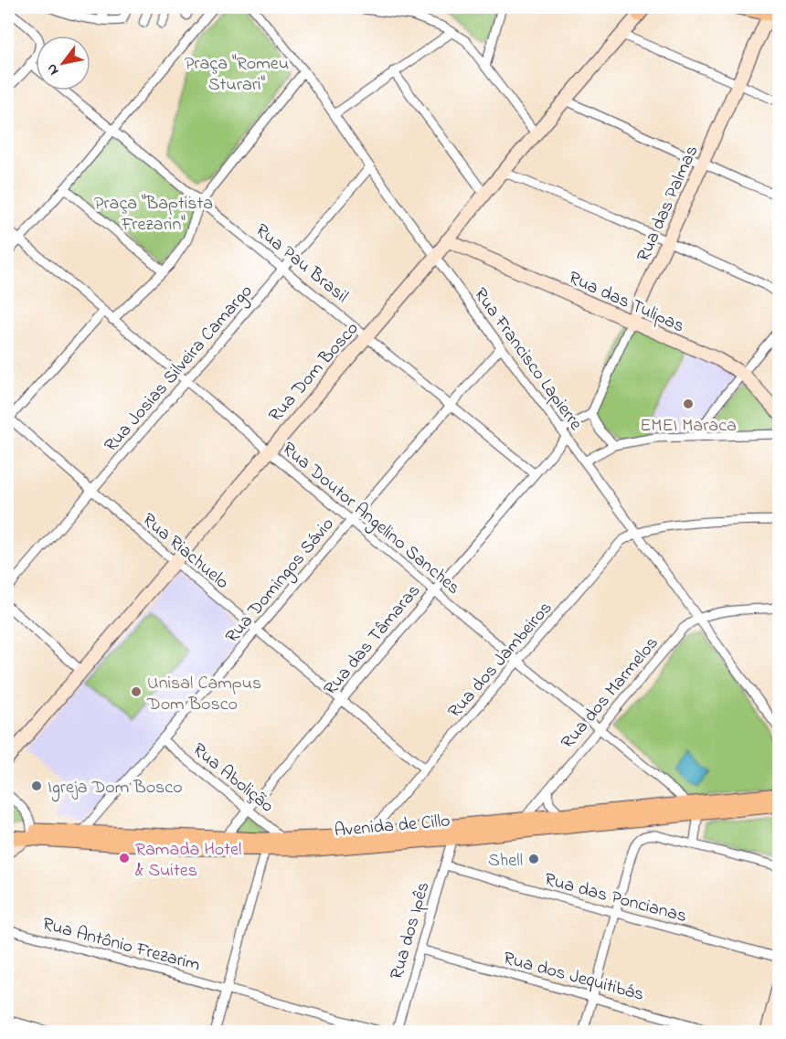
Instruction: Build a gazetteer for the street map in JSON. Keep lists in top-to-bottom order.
{
  "streets": {
    "main road": [
      "Rua das Palmas",
      "Rua das Tulipas",
      "Rua Dom Bosco",
      "Avenida de Cillo"
    ],
    "street": [
      "Rua Pau Brasil",
      "Rua Francisco Lapierre",
      "Rua Josias Silveira Camargo",
      "Rua Doutor Angelino Sanches",
      "Rua Riachuelo",
      "Rua Domingos Sávio",
      "Rua das Tâmaras",
      "Rua dos Jambeiros",
      "Rua dos Marmelos",
      "Rua Abolição",
      "Rua das Poncianas",
      "Rua dos Ipês",
      "Rua Antônio Frezarim",
      "Rua dos Jequitibás"
    ]
  },
  "crossings": [
    ["Rua das Palmas", "Rua das Tulipas"],
    ["Rua Pau Brasil", "Rua Josias Silveira Camargo"],
    ["Rua Pau Brasil", "Rua Dom Bosco"],
    ["Rua Pau Brasil", "Rua Domingos Sávio"],
    ["Rua Pau Brasil", "Rua das Tâmaras"],
    ["Rua das Tulipas", "Rua Dom Bosco"],
    ["Rua Francisco Lapierre", "Rua Josias Silveira Camargo"],
    ["Rua Francisco Lapierre", "Rua Dom Bosco"],
    ["Rua Francisco Lapierre", "Rua Domingos Sávio"],
    ["Rua Francisco Lapierre", "Rua das Tâmaras"],
    ["Rua Francisco Lapierre", "Rua dos Jambeiros"],
    ["Rua Francisco Lapierre", "Rua dos Marmelos"],
    ["Rua Josias Silveira Camargo", "Rua Doutor Angelino Sanches"],
    ["Rua Josias Silveira Camargo", "Rua Riachuelo"],
    ["Rua Dom Bosco", "Rua Doutor Angelino Sanches"],
    ["Rua Dom Bosco", "Rua Riachuelo"],
    ["Rua Doutor Angelino Sanches", "Rua Domingos Sávio"],
    ["Rua Doutor Angelino Sanches", "Rua das Tâmaras"],
    ["Rua Doutor Angelino Sanches", "Rua dos Jambeiros"],
    ["Rua Doutor Angelino Sanches", "Rua dos Marmelos"],
    ["Rua Doutor Angelino Sanches", "Avenida de Cillo"],
    ["Rua Riachuelo", "Rua Domingos Sávio"],
    ["Rua Riachuelo", "Rua das Tâmaras"],
    ["Rua Riachuelo", "Rua dos Jambeiros"],
    ["Rua Domingos Sávio", "Rua Abolição"],
    ["Rua Domingos Sávio", "Avenida de Cillo"],
    ["Rua das Tâmaras", "Rua Abolição"],
    ["Rua das Tâmaras", "Avenida de Cillo"],
    ["Rua dos Jambeiros", "Avenida de Cillo"],
    ["Rua dos Marmelos", "Avenida de Cillo"],
    ["Rua Abolição", "Avenida de Cillo"],
    ["Avenida de Cillo", "Rua dos Ipês"],
    ["Rua das Poncianas", "Rua dos Ipês"],
    ["Rua dos Ipês", "Rua dos Jequitibás"]
  ],
  "parks": ["Praça \"Romeu Sturari\"", "Praça \"Baptista Frezarin\""],
  "places": [
    "EMEI Maraca",
    "Unisal Campus Dom Bosco",
    "Igreja Dom Bosco",
    "Ramada Hotel & Suites",
    "Shell"
  ],
  "north": "bottom left"
}
